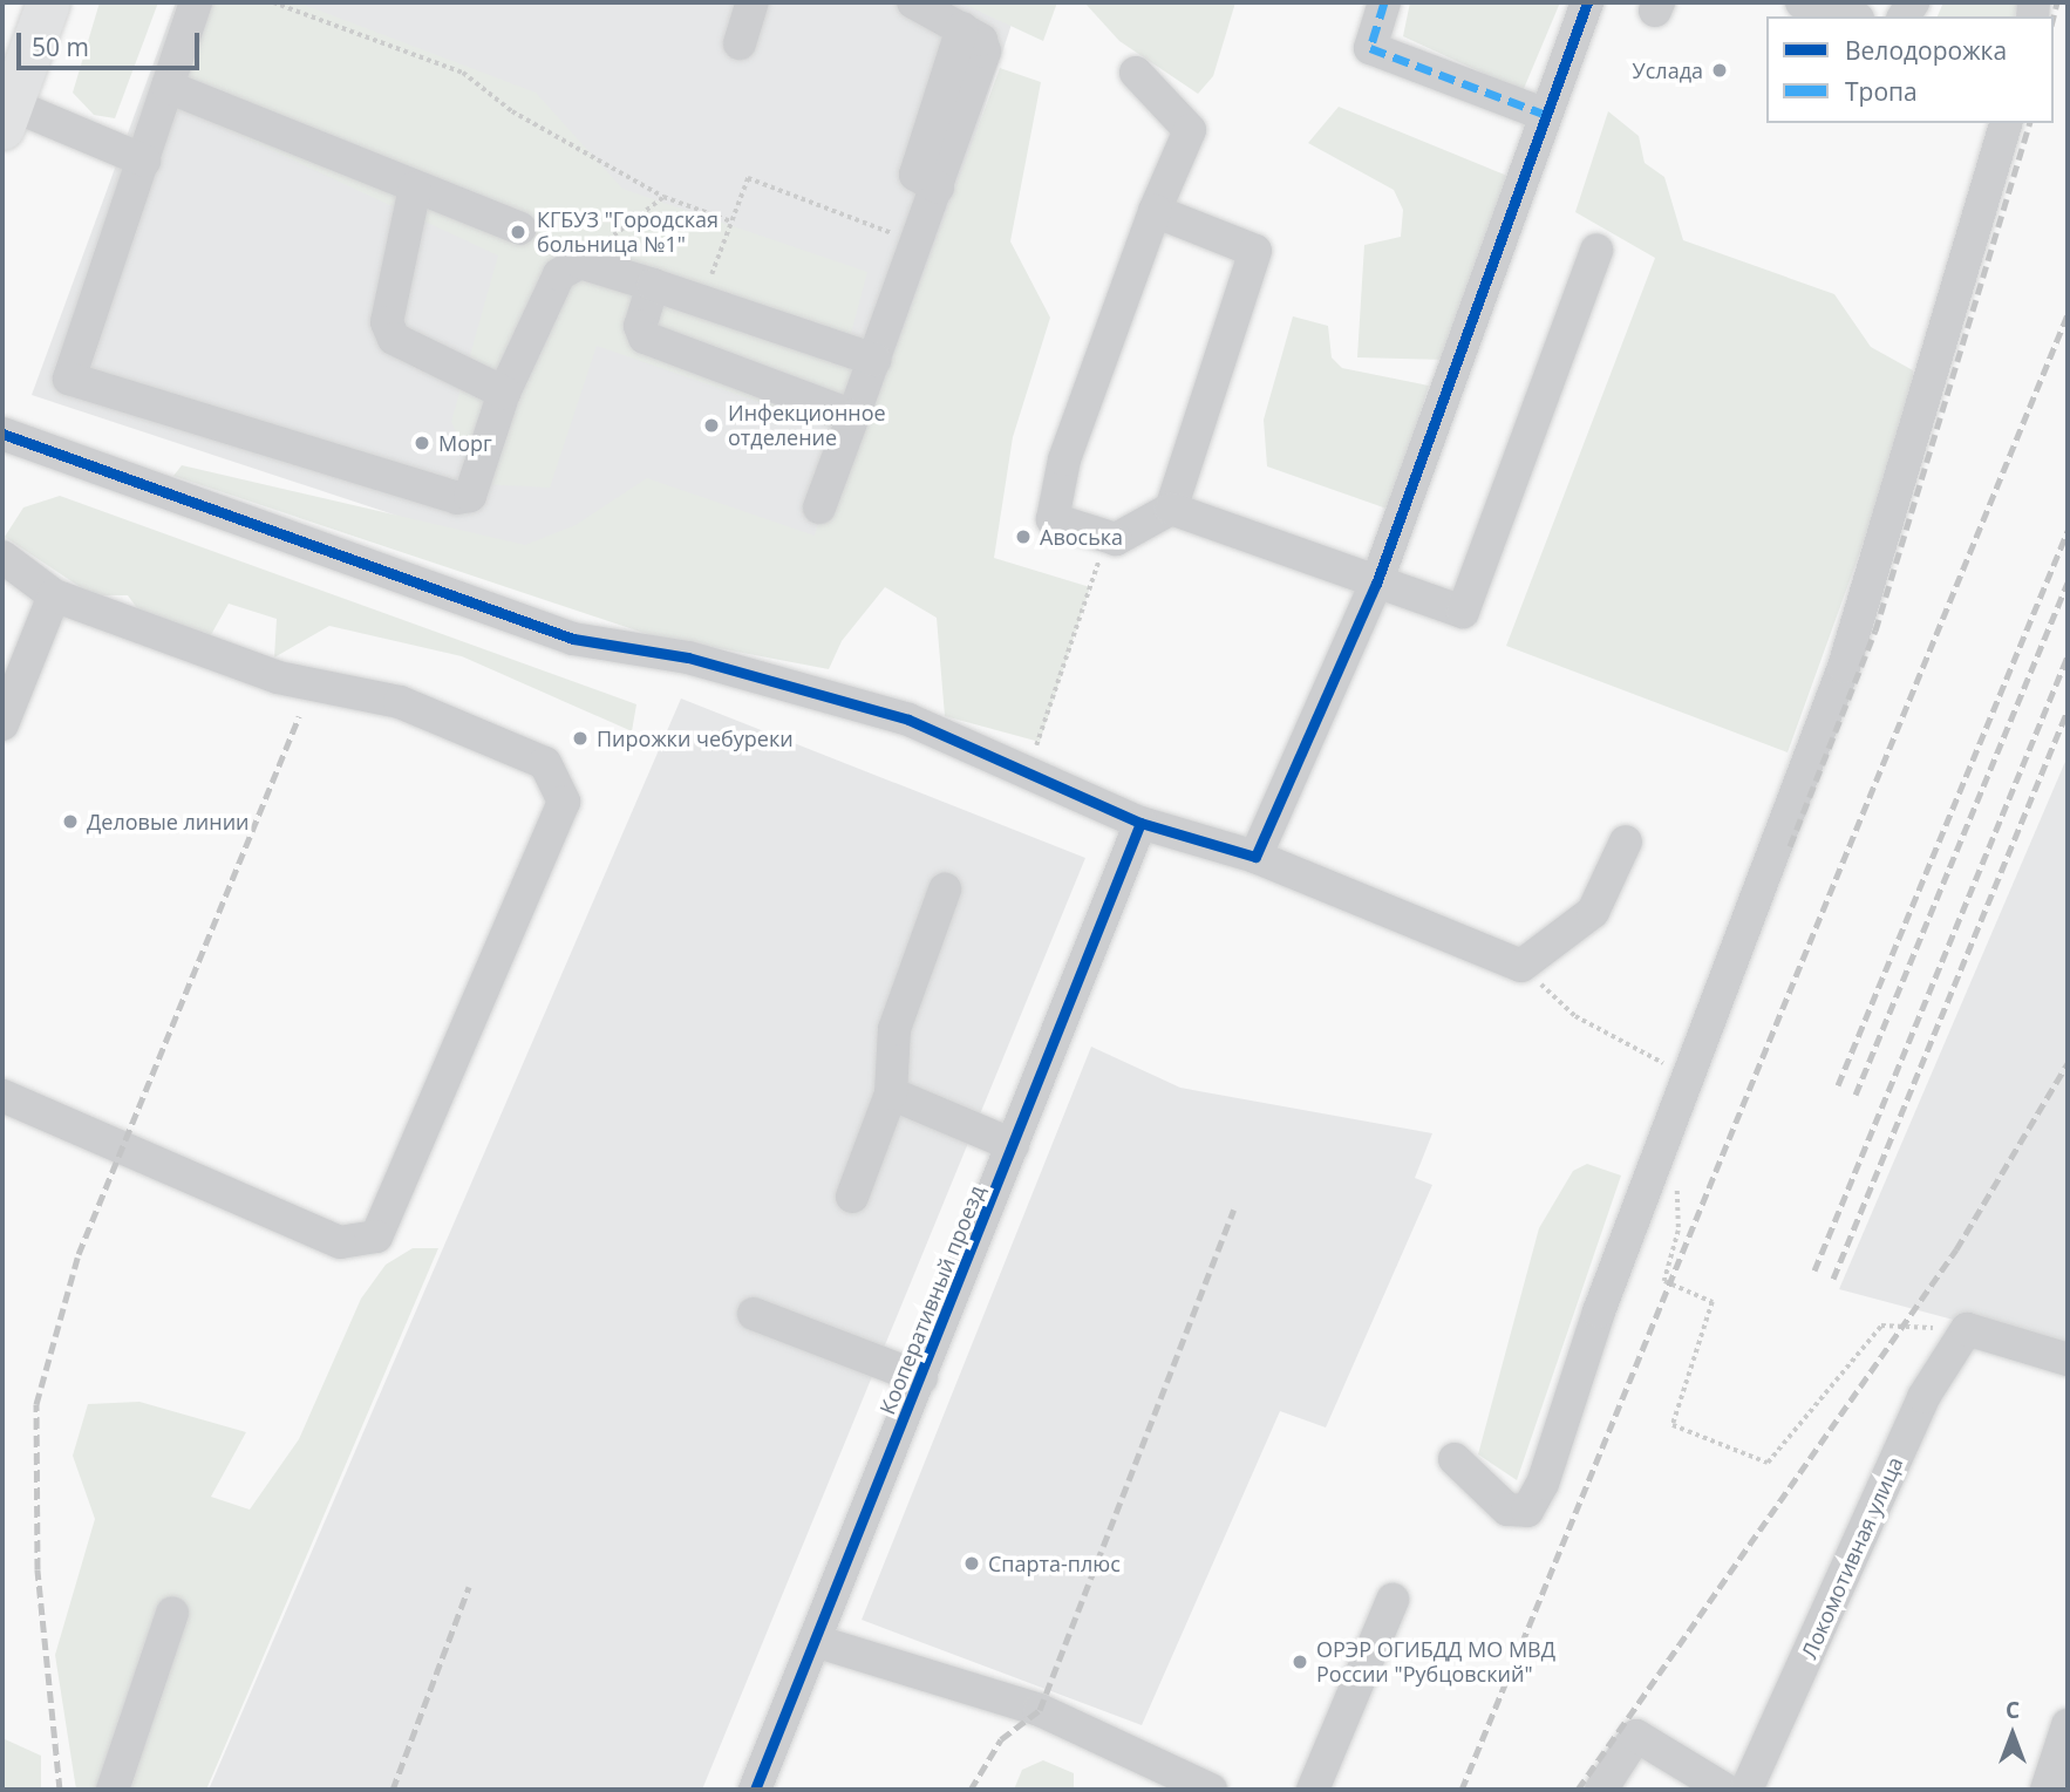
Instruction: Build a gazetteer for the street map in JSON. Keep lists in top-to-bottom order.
{
  "streets": {
    "street": ["Кооперативный проезд", "Локомотивная улица"]
  },
  "places": [
    "Услада",
    "КГБУЗ \"Городская больница №1\"",
    "Инфекционное отделение",
    "Морг",
    "Авоська",
    "Пирожки чебуреки",
    "Деловые линии",
    "Спарта-плюс",
    "ОРЭР ОГИБДД МО МВД России \"Рубцовский\""
  ],
  "legend": ["Велодорожка", "Тропа"],
  "scale_bar": "50 m",
  "north": "top"
}
